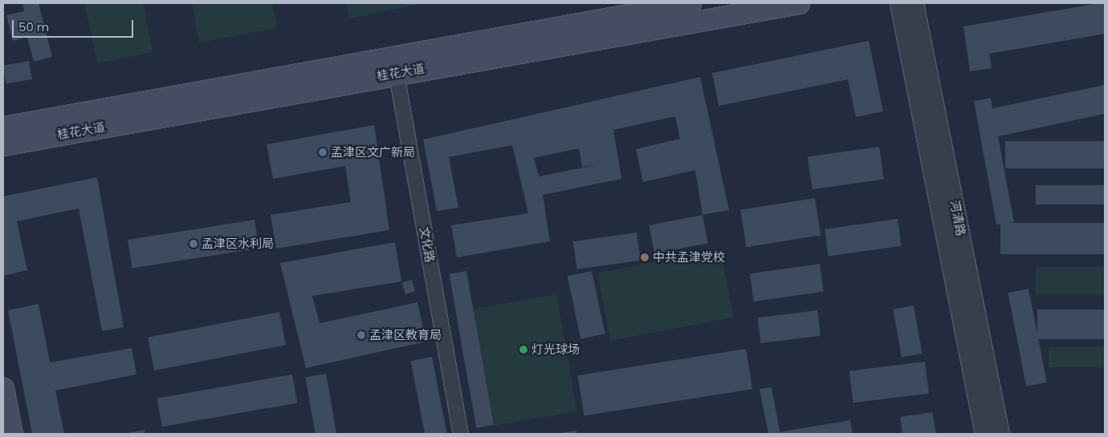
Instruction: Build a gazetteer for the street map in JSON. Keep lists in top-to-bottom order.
{
  "streets": {
    "main road": ["桂花大道"],
    "street": ["河清路", "文化路"]
  },
  "crossings": [
    ["桂花大道", "文化路"]
  ],
  "places": [
    "孟津区文广新局",
    "孟津区水利局",
    "中共孟津党校",
    "孟津区教育局",
    "灯光球场"
  ],
  "scale_bar": "50 m"
}
